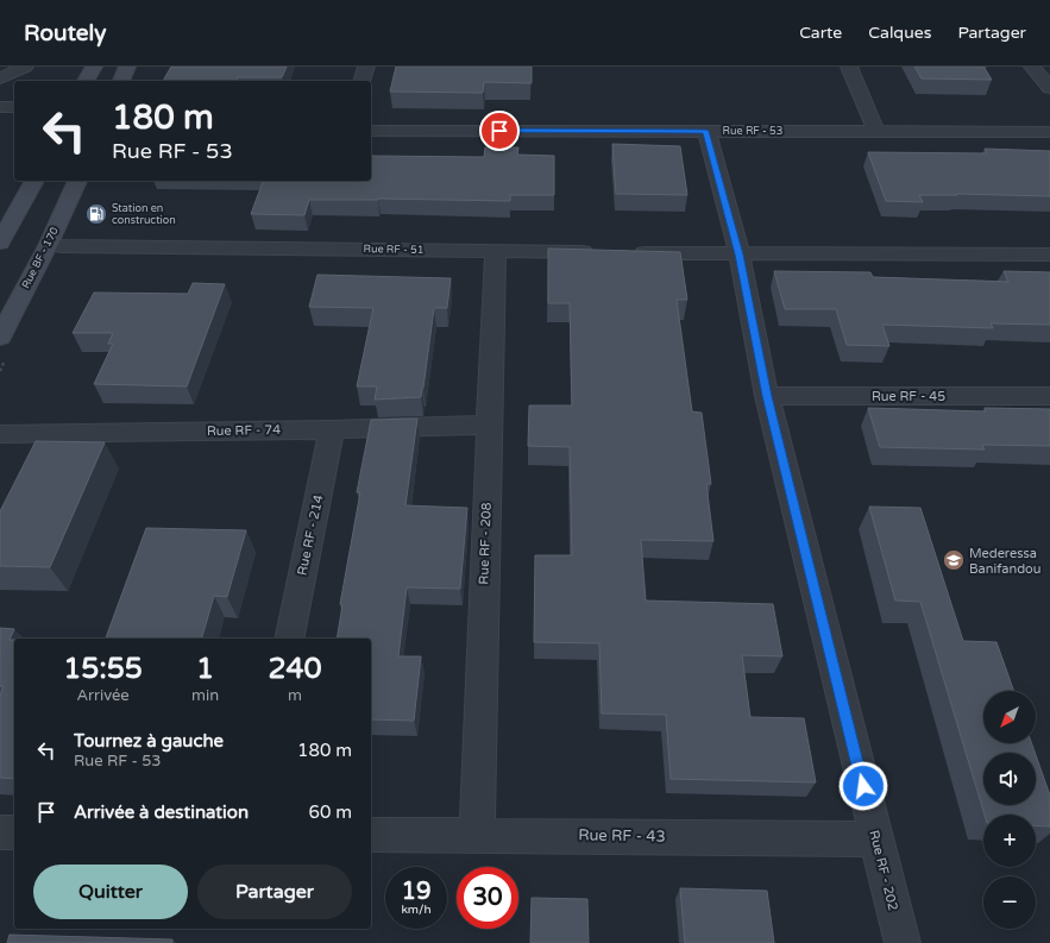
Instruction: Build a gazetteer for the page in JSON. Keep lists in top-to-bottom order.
{
  "streets": {
    "main road": ["Rue BF - 170"],
    "street": [
      "Rue RF - 53",
      "Rue RF - 51",
      "Rue RF - 45",
      "Rue RF - 74",
      "Rue RF - 214",
      "Rue RF - 208",
      "Rue RF - 43",
      "Rue RF - 202"
    ]
  },
  "crossings": [
    ["Rue RF - 53", "Rue RF - 202"],
    ["Rue RF - 51", "Rue BF - 170"],
    ["Rue RF - 51", "Rue RF - 208"],
    ["Rue RF - 45", "Rue RF - 202"],
    ["Rue RF - 74", "Rue RF - 214"],
    ["Rue RF - 74", "Rue RF - 208"],
    ["Rue RF - 208", "Rue RF - 43"],
    ["Rue RF - 43", "Rue RF - 202"]
  ],
  "places": {
    "fuel station": ["Station en construction"],
    "school or university": ["Mederessa Banifandou"]
  },
  "north": "bottom left",
  "page": {
    "header": "Routely",
    "nav": ["Carte", "Calques", "Partager"],
    "turn": ["180 m", "Rue RF - 53"],
    "eta": [
      "15:55",
      "Arrivée",
      "1",
      "min",
      "240",
      "m"
    ],
    "map_buttons": ["+", "−"],
    "list": [
      {
        "name": "Tournez à gauche",
        "note": "Rue RF - 53",
        "value": "180 m"
      },
      {
        "name": "Arrivée à destination",
        "value": "60 m"
      }
    ],
    "buttons": ["Quitter", "Partager"],
    "speed": "19 km/h",
    "limit": "30"
  }
}
